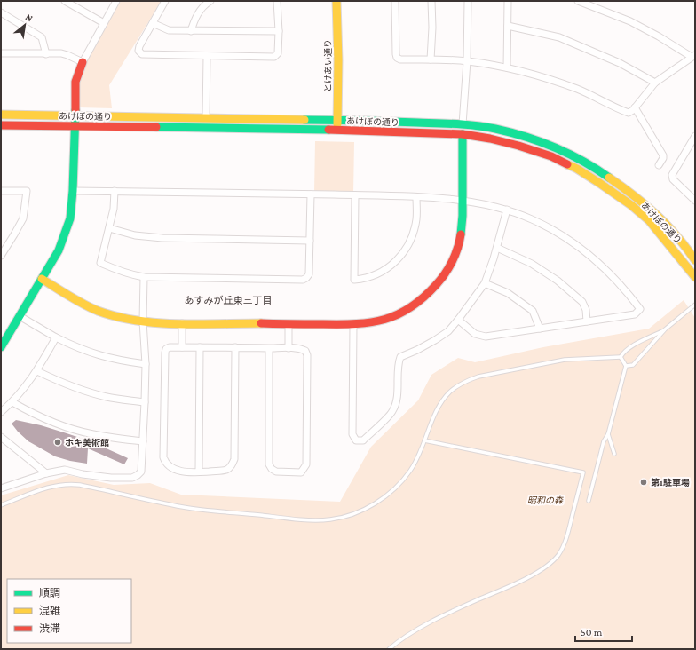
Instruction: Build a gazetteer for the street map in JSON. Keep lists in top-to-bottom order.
{
  "streets": {
    "street": ["とけあい通り", "あけぼの通り"]
  },
  "crossings": [
    ["とけあい通り", "あけぼの通り"]
  ],
  "districts": ["あすみが丘東三丁目"],
  "parks": ["昭和の森"],
  "places": ["ホキ美術館", "第1駐車場"],
  "legend": ["順調", "混雑", "渋滞"],
  "scale_bar": "50 m",
  "north": "top right"
}
